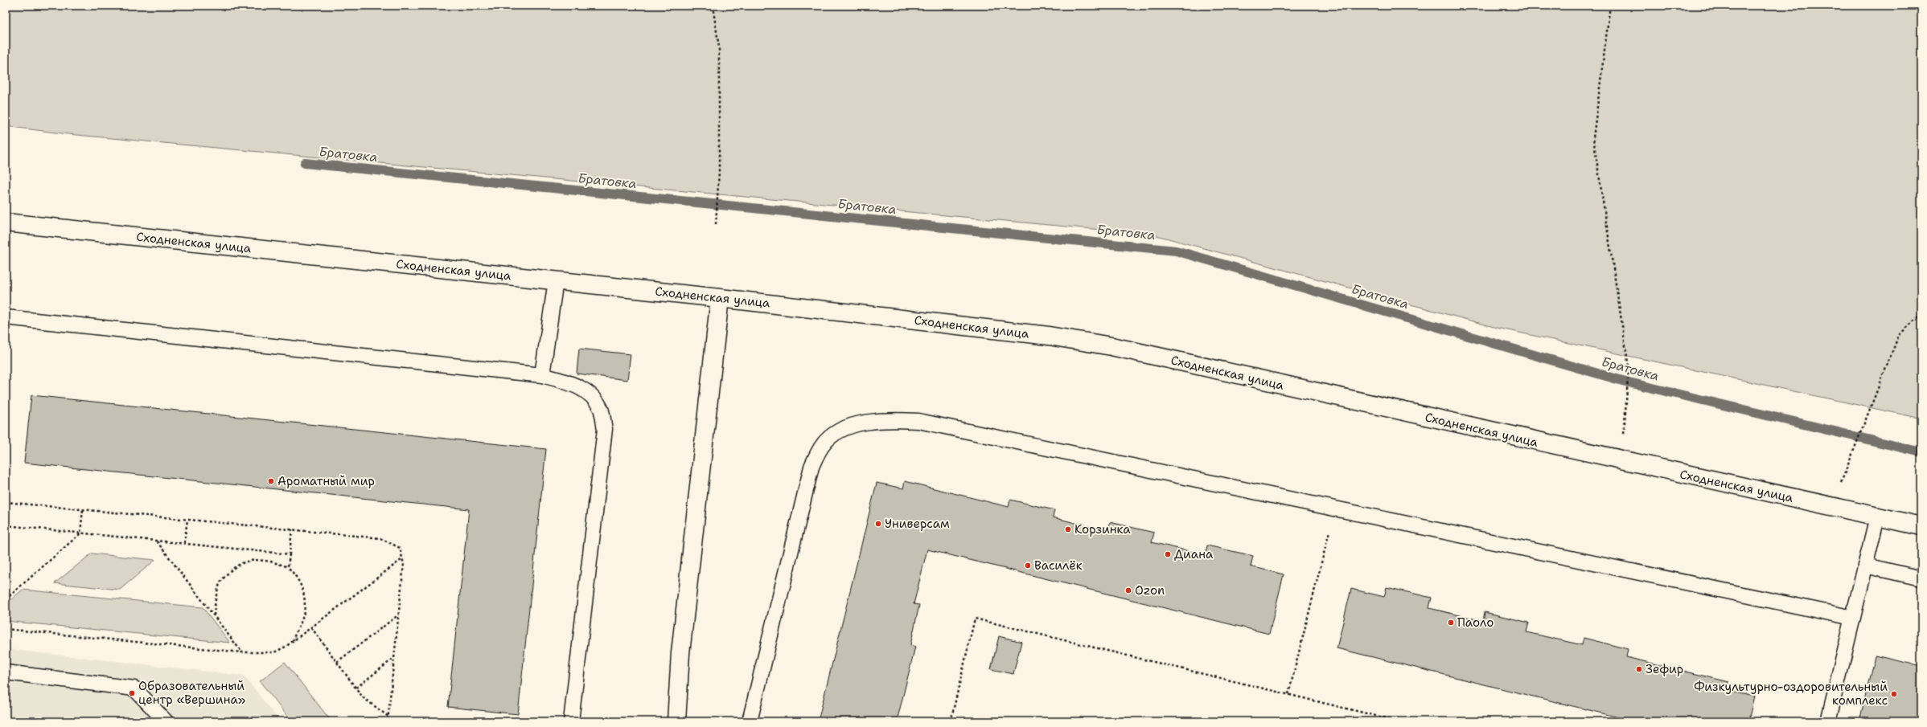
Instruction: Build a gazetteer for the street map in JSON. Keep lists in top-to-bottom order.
{
  "streets": {
    "street": ["Сходненская улица"]
  },
  "water": ["Братовка"],
  "places": [
    "Ароматный мир",
    "Универсам",
    "Корзинка",
    "Диана",
    "Василёк",
    "Ozon",
    "Паоло",
    "Зефир",
    "Образовательный центр «Вершина»",
    "Физкультурно-оздоровительный комплекс"
  ]
}
